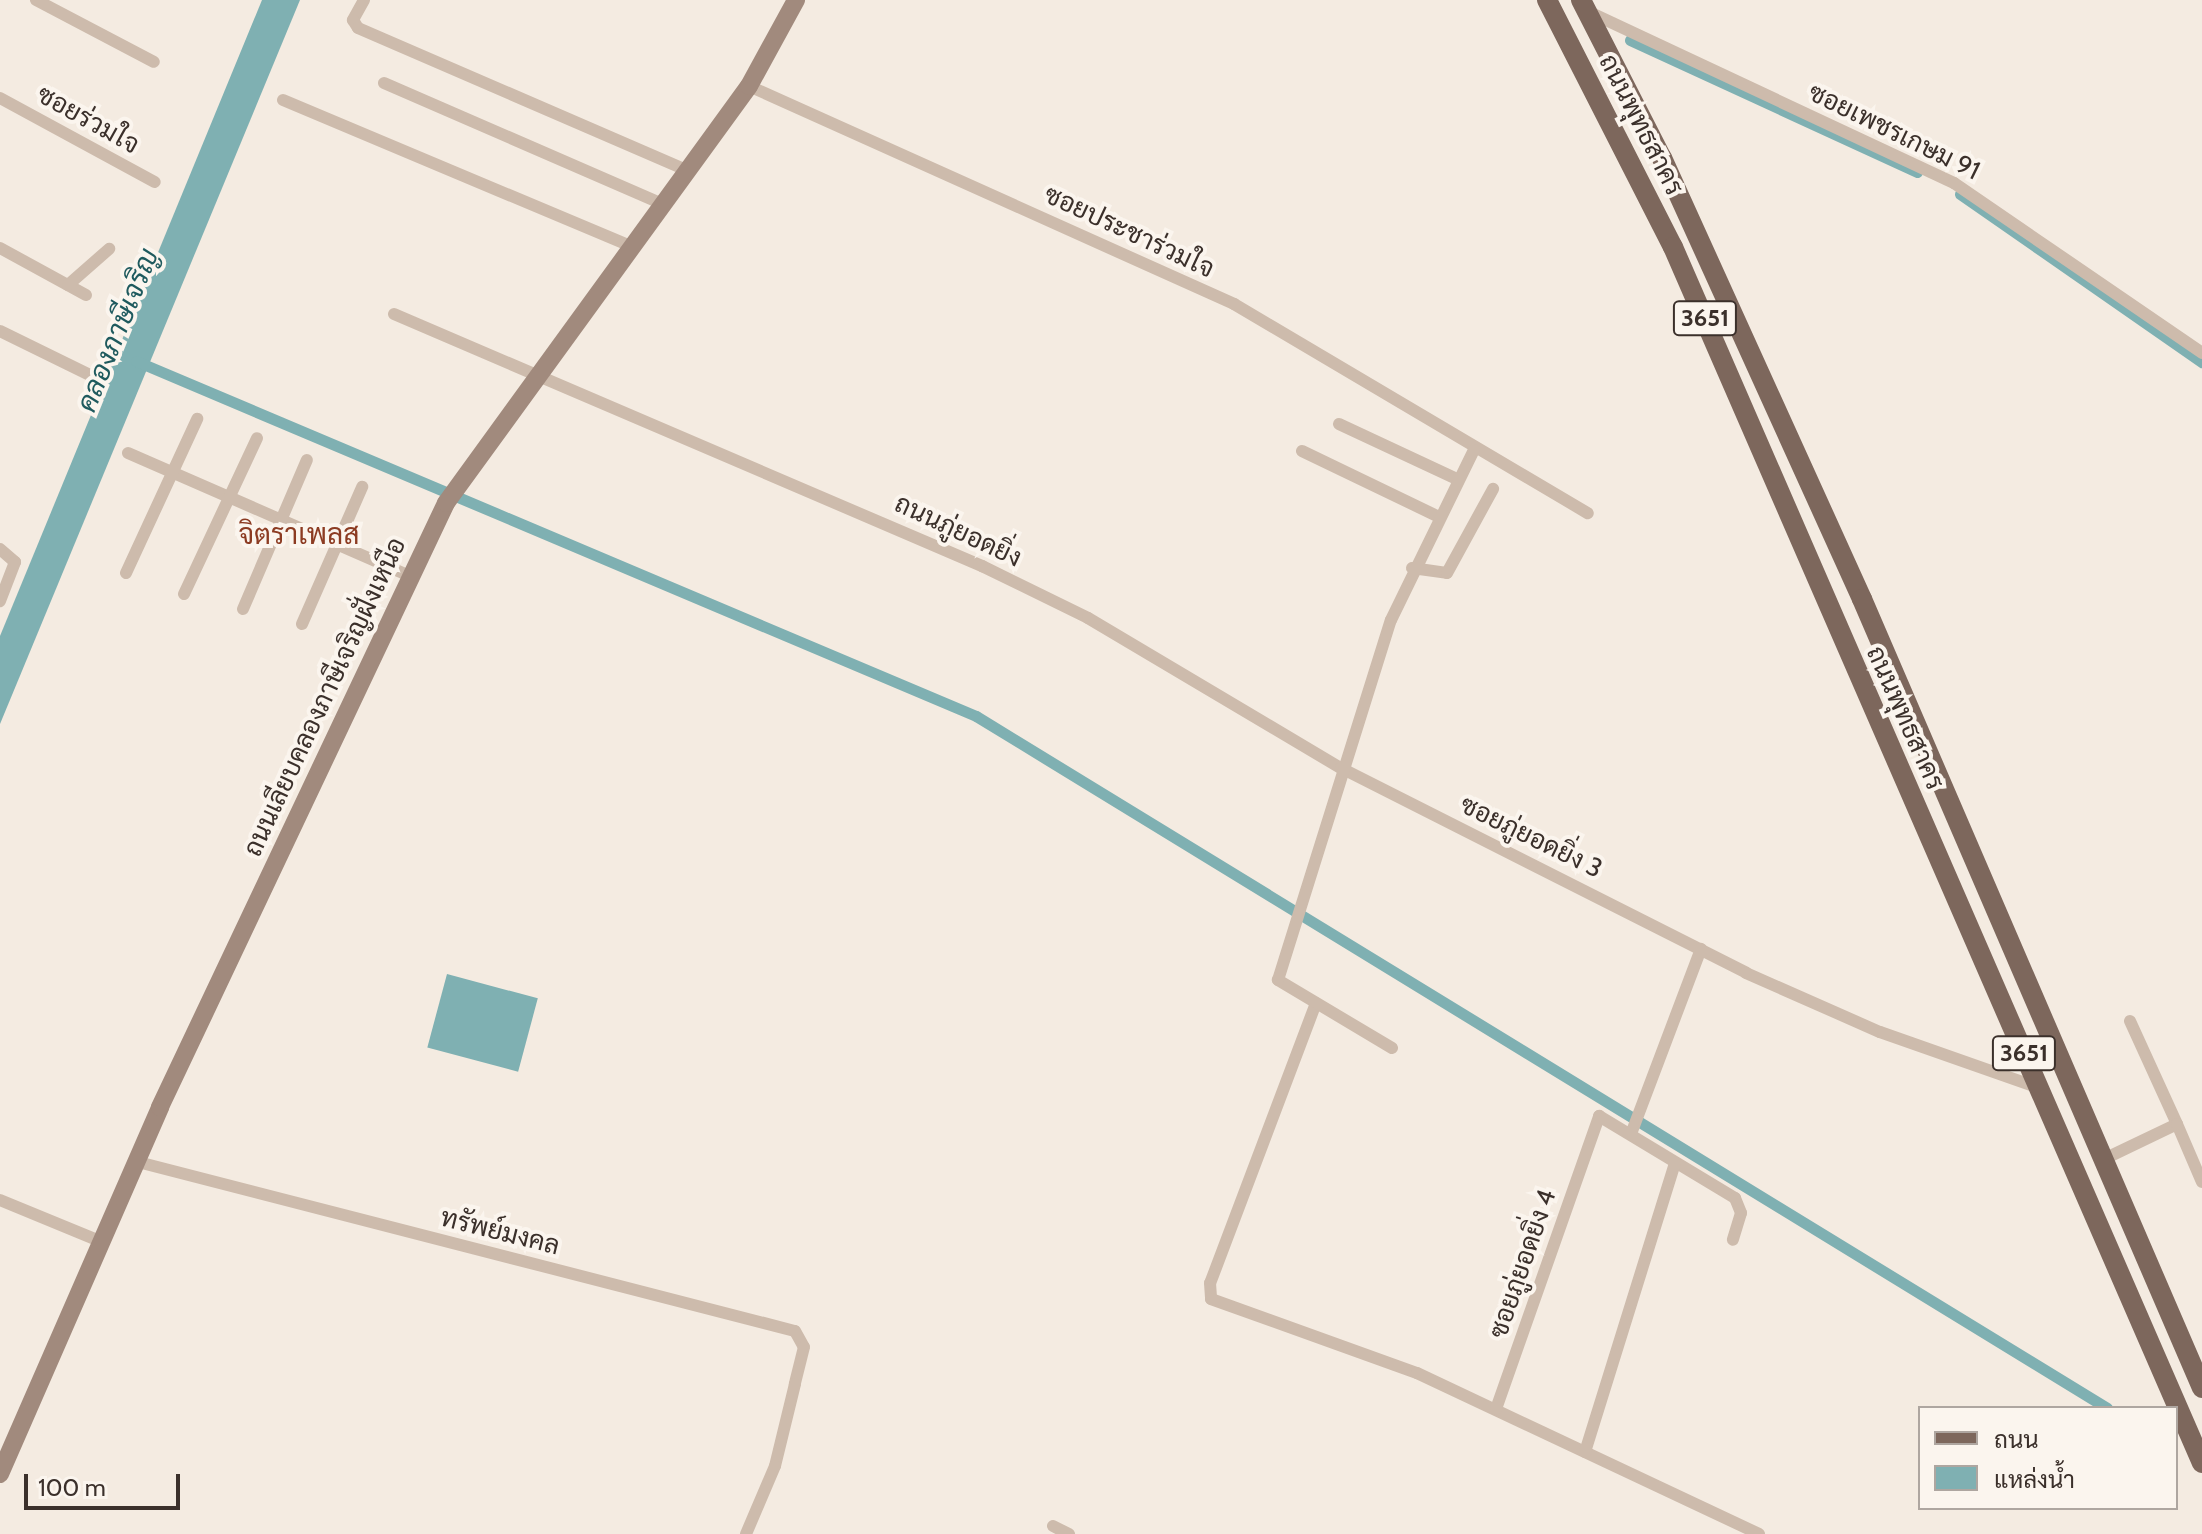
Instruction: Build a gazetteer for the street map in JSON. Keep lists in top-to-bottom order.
{
  "streets": {
    "main road": ["ถนนพุทธสาคร", "3651", "ถนนเลียบคลองภาษีเจริญฝั่งเหนือ"],
    "street": [
      "ซอยร่วมใจ",
      "ซอยเพชรเกษม 91",
      "ซอยประชาร่วมใจ",
      "ถนนภู่ยอดยิ่ง",
      "ซอยภู่ยอดยิ่ง 3",
      "ทรัพย์มงคล",
      "ซอยภู่ยอดยิ่ง 4"
    ]
  },
  "crossings": [
    ["ถนนพุทธสาคร", "ซอยเพชรเกษม 91"],
    ["ถนนพุทธสาคร", "ซอยภู่ยอดยิ่ง 3"],
    ["ซอยประชาร่วมใจ", "ถนนเลียบคลองภาษีเจริญฝั่งเหนือ"],
    ["ถนนภู่ยอดยิ่ง", "ถนนเลียบคลองภาษีเจริญฝั่งเหนือ"],
    ["ถนนภู่ยอดยิ่ง", "ซอยภู่ยอดยิ่ง 3"],
    ["ถนนเลียบคลองภาษีเจริญฝั่งเหนือ", "ทรัพย์มงคล"]
  ],
  "districts": ["จิตราเพลส"],
  "water": ["คลองภาษีเจริญ"],
  "legend": ["ถนน", "แหล่งน้ำ"],
  "scale_bar": "100 m"
}
